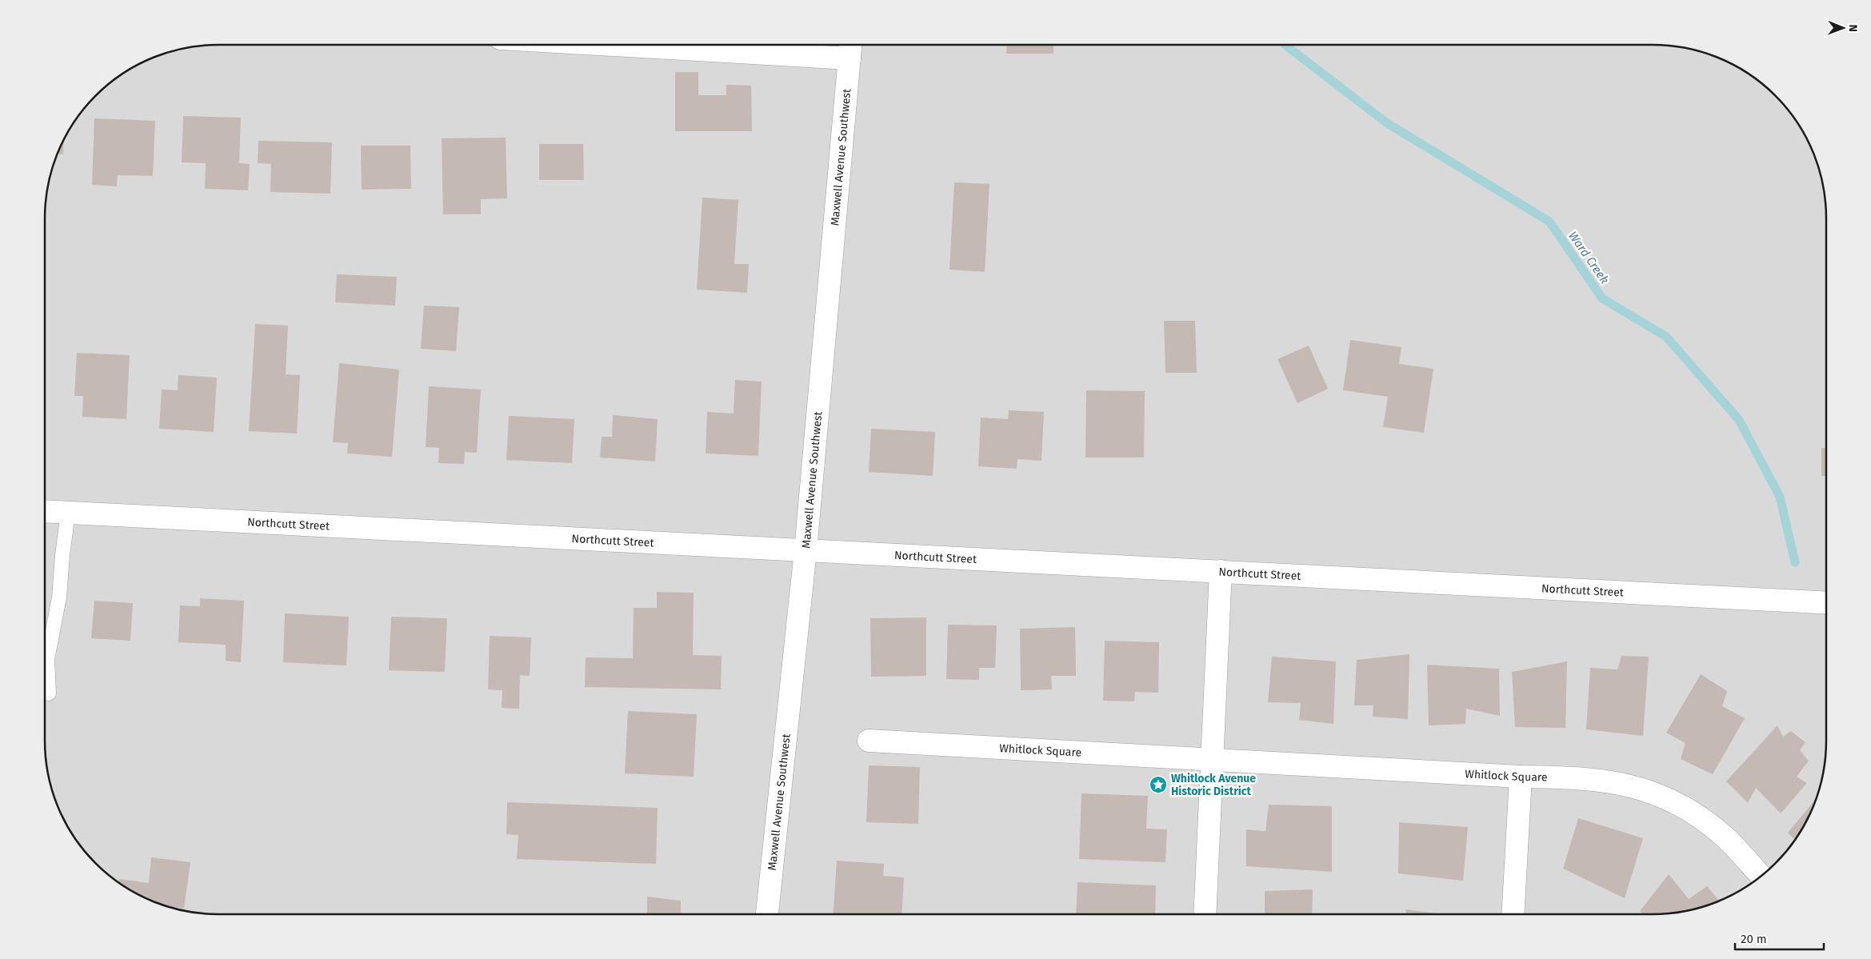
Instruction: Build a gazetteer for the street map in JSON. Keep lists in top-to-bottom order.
{
  "streets": {
    "street": ["Maxwell Avenue Southwest", "Northcutt Street", "Whitlock Square"]
  },
  "crossings": [
    ["Maxwell Avenue Southwest", "Northcutt Street"]
  ],
  "water": ["Ward Creek"],
  "places": {
    "place": ["Whitlock Avenue Historic District"]
  },
  "scale_bar": "20 m",
  "north": "right"
}
